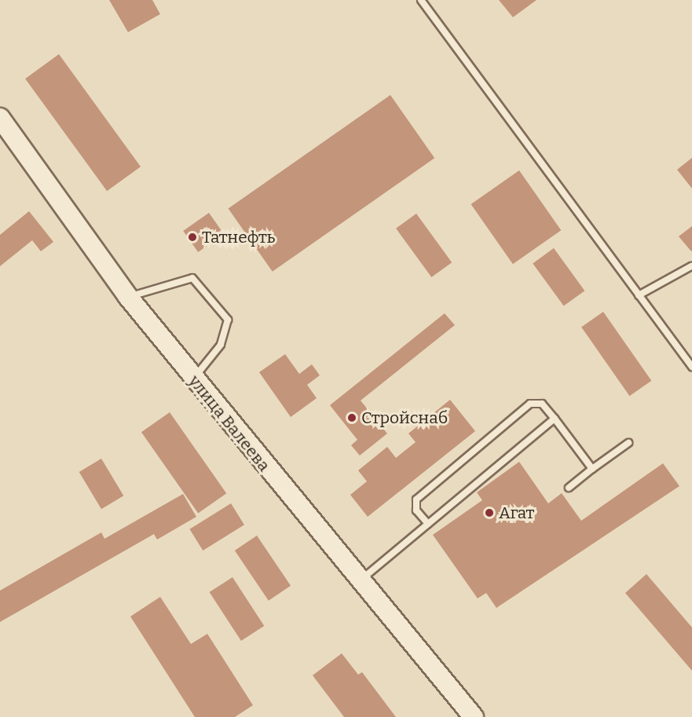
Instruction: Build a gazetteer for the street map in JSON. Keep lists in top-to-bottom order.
{
  "streets": {
    "main road": ["улица Валеева"]
  },
  "places": ["Татнефть", "Стройснаб", "Агат"]
}
